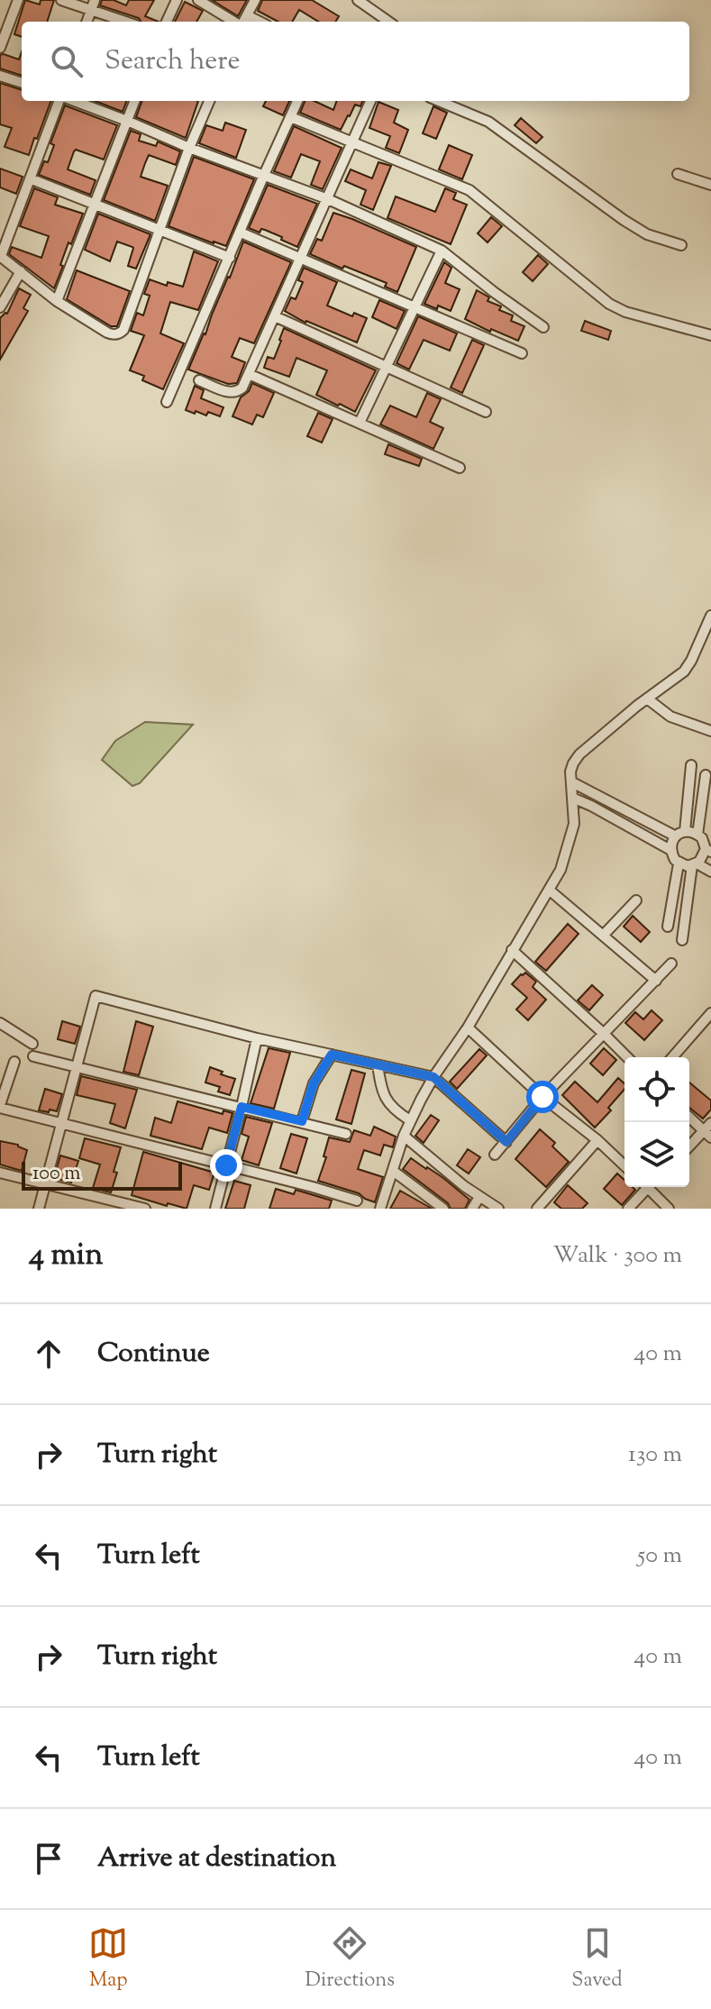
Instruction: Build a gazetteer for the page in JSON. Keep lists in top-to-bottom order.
{
  "scale_bar": "100 m",
  "page": {
    "search": "Search here",
    "scale": "100 m",
    "heading": ["4 min", "Walk · 300 m"],
    "list": [
      ["Continue", "40 m"],
      ["Turn right", "130 m"],
      ["Turn left", "50 m"],
      ["Turn right", "40 m"],
      ["Turn left", "40 m"],
      "Arrive at destination"
    ],
    "nav": ["Map", "Directions", "Saved"]
  }
}
